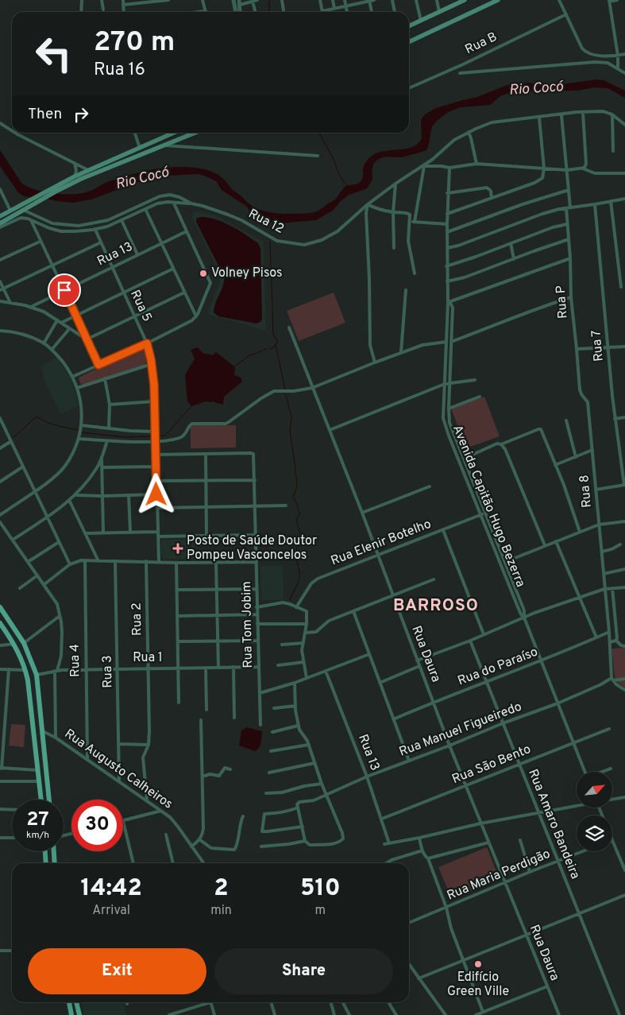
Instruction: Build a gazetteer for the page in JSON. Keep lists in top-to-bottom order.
{
  "streets": {
    "street": [
      "Rua B",
      "Rua 12",
      "Rua 13",
      "Rua P",
      "Rua 5",
      "Rua 7",
      "Rua 8",
      "Avenida Capitão Hugo Bezerra",
      "Rua Elenir Botelho",
      "Rua 2",
      "Rua Tom Jobim",
      "Rua Daura",
      "Rua 1",
      "Rua 4",
      "Rua do Paraíso",
      "Rua 3",
      "Rua Manuel Figueiredo",
      "Rua São Bento",
      "Rua Augusto Calheiros",
      "Rua Amaro Bandeira",
      "Rua Maria Perdigão"
    ]
  },
  "crossings": [
    ["Rua 12", "Rua 5"],
    ["Rua 13", "Rua 5"],
    ["Rua 13", "Rua Manuel Figueiredo"],
    ["Rua 13", "Rua São Bento"],
    ["Rua P", "Rua 8"],
    ["Rua 8", "Rua do Paraíso"],
    ["Rua 8", "Rua Manuel Figueiredo"],
    ["Avenida Capitão Hugo Bezerra", "Rua Elenir Botelho"],
    ["Avenida Capitão Hugo Bezerra", "Rua do Paraíso"],
    ["Avenida Capitão Hugo Bezerra", "Rua Manuel Figueiredo"],
    ["Avenida Capitão Hugo Bezerra", "Rua São Bento"],
    ["Rua Elenir Botelho", "Rua Daura"],
    ["Rua 2", "Rua 1"],
    ["Rua 2", "Rua Augusto Calheiros"],
    ["Rua Tom Jobim", "Rua 1"],
    ["Rua Daura", "Rua do Paraíso"],
    ["Rua Daura", "Rua Manuel Figueiredo"],
    ["Rua Daura", "Rua São Bento"],
    ["Rua Daura", "Rua Maria Perdigão"],
    ["Rua 1", "Rua 4"],
    ["Rua 1", "Rua 3"],
    ["Rua 4", "Rua Augusto Calheiros"],
    ["Rua do Paraíso", "Rua Amaro Bandeira"],
    ["Rua 3", "Rua Augusto Calheiros"],
    ["Rua Manuel Figueiredo", "Rua Amaro Bandeira"],
    ["Rua São Bento", "Rua Amaro Bandeira"],
    ["Rua Amaro Bandeira", "Rua Maria Perdigão"]
  ],
  "districts": ["BARROSO"],
  "water": ["Rio Cocó"],
  "places": {
    "other": ["Volney Pisos", "Edifício Green Ville"],
    "health": ["Posto de Saúde Doutor Pompeu Vasconcelos"]
  },
  "north": "top right",
  "page": {
    "turn": ["270 m", "Rua 16"],
    "then": "Then",
    "speed": "27 km/h",
    "limit": "30",
    "eta": [
      "14:42",
      "Arrival",
      "2",
      "min",
      "510",
      "m"
    ],
    "buttons": ["Exit", "Share"]
  }
}
